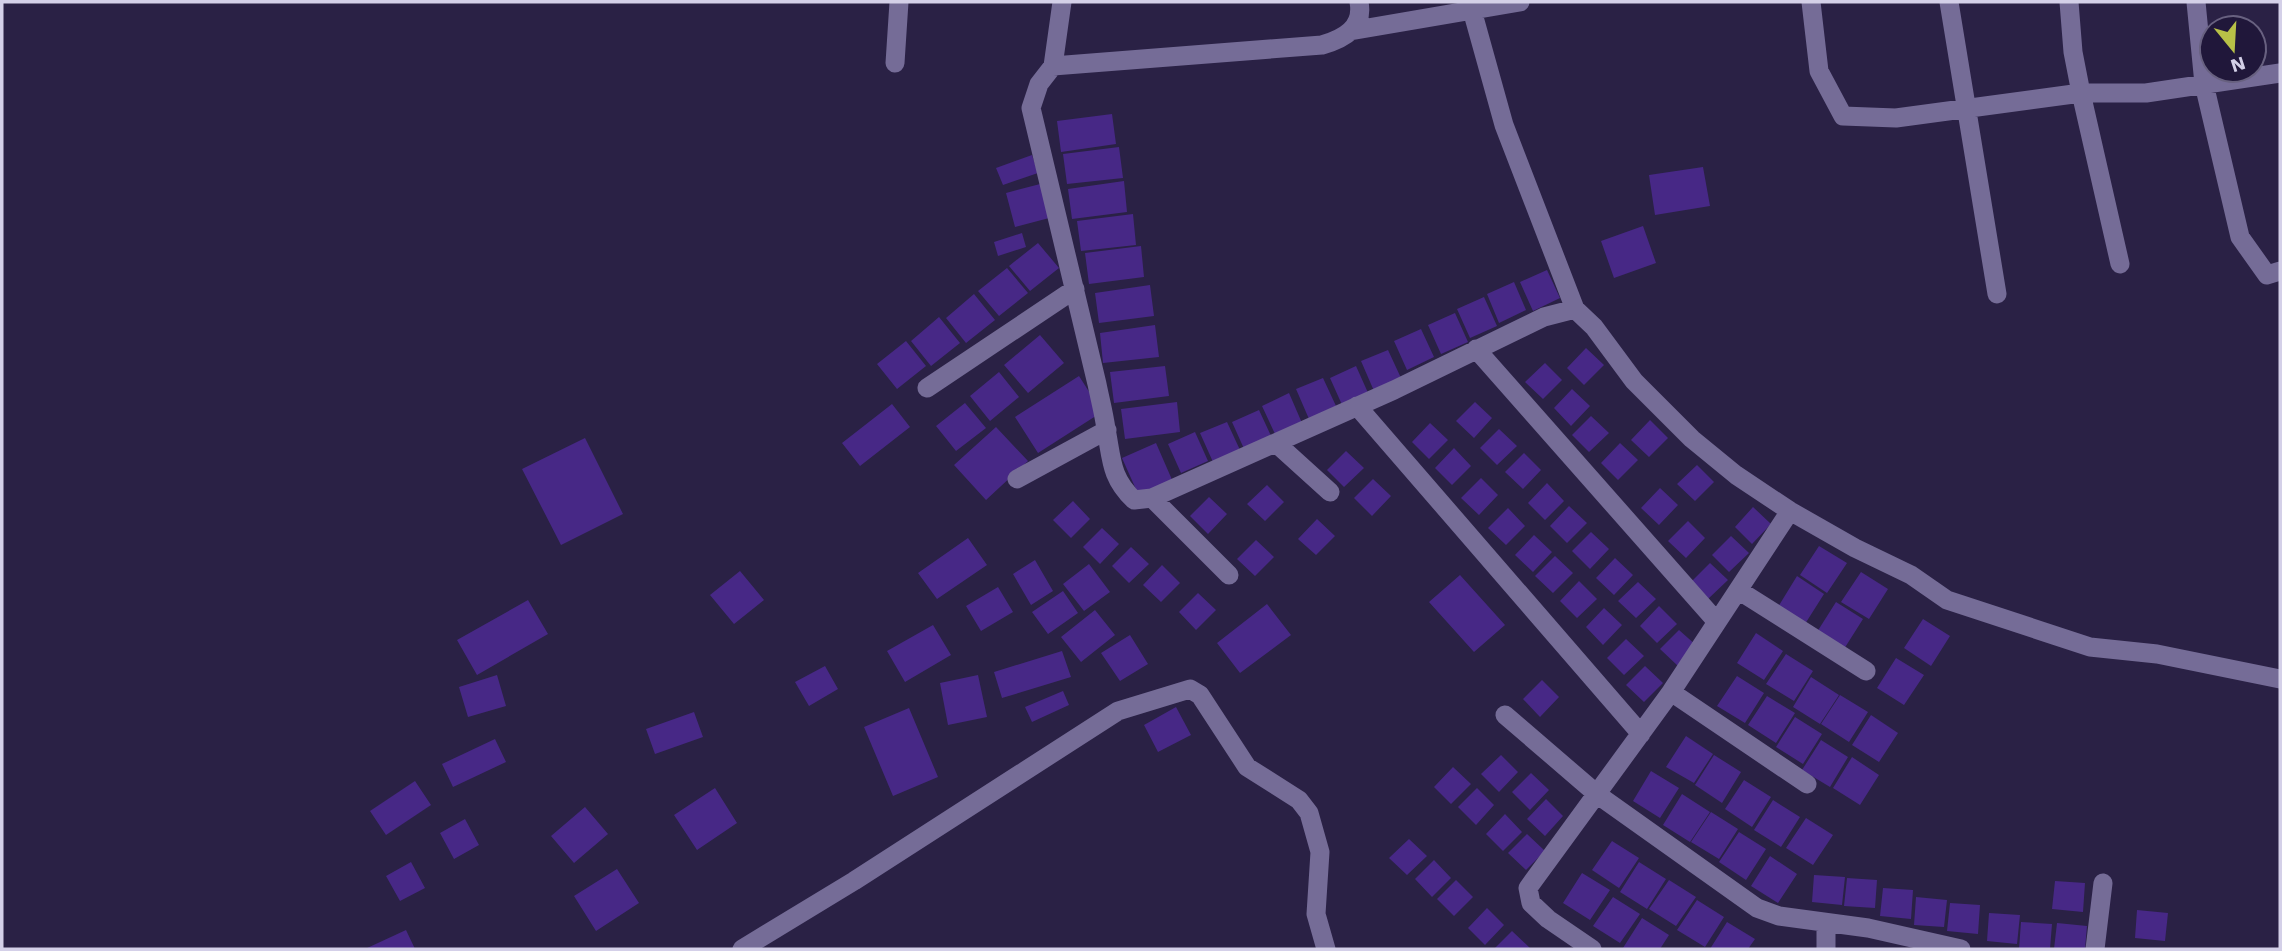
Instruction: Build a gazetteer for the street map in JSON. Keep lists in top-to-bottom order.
{
  "north": "bottom"
}
